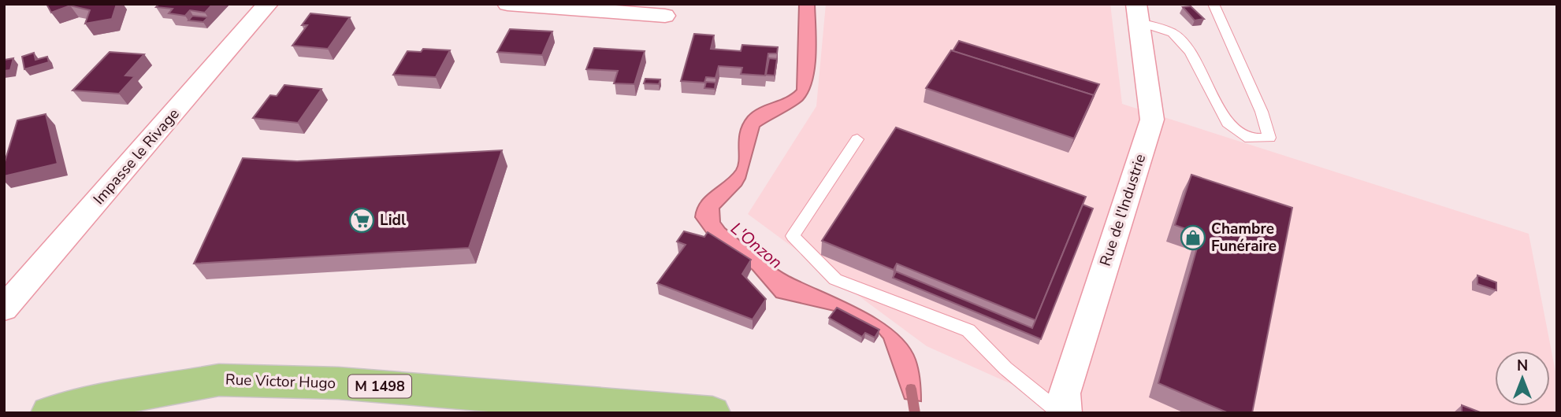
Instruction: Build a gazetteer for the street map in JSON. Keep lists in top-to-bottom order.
{
  "streets": {
    "main road": ["Rue Victor Hugo", "M 1498"],
    "street": ["Impasse le Rivage", "Rue de l'Industrie"]
  },
  "water": ["L'Onzon"],
  "places": {
    "supermarket": ["Lidl"],
    "shop": ["Chambre Funéraire"]
  },
  "north": "top"
}
